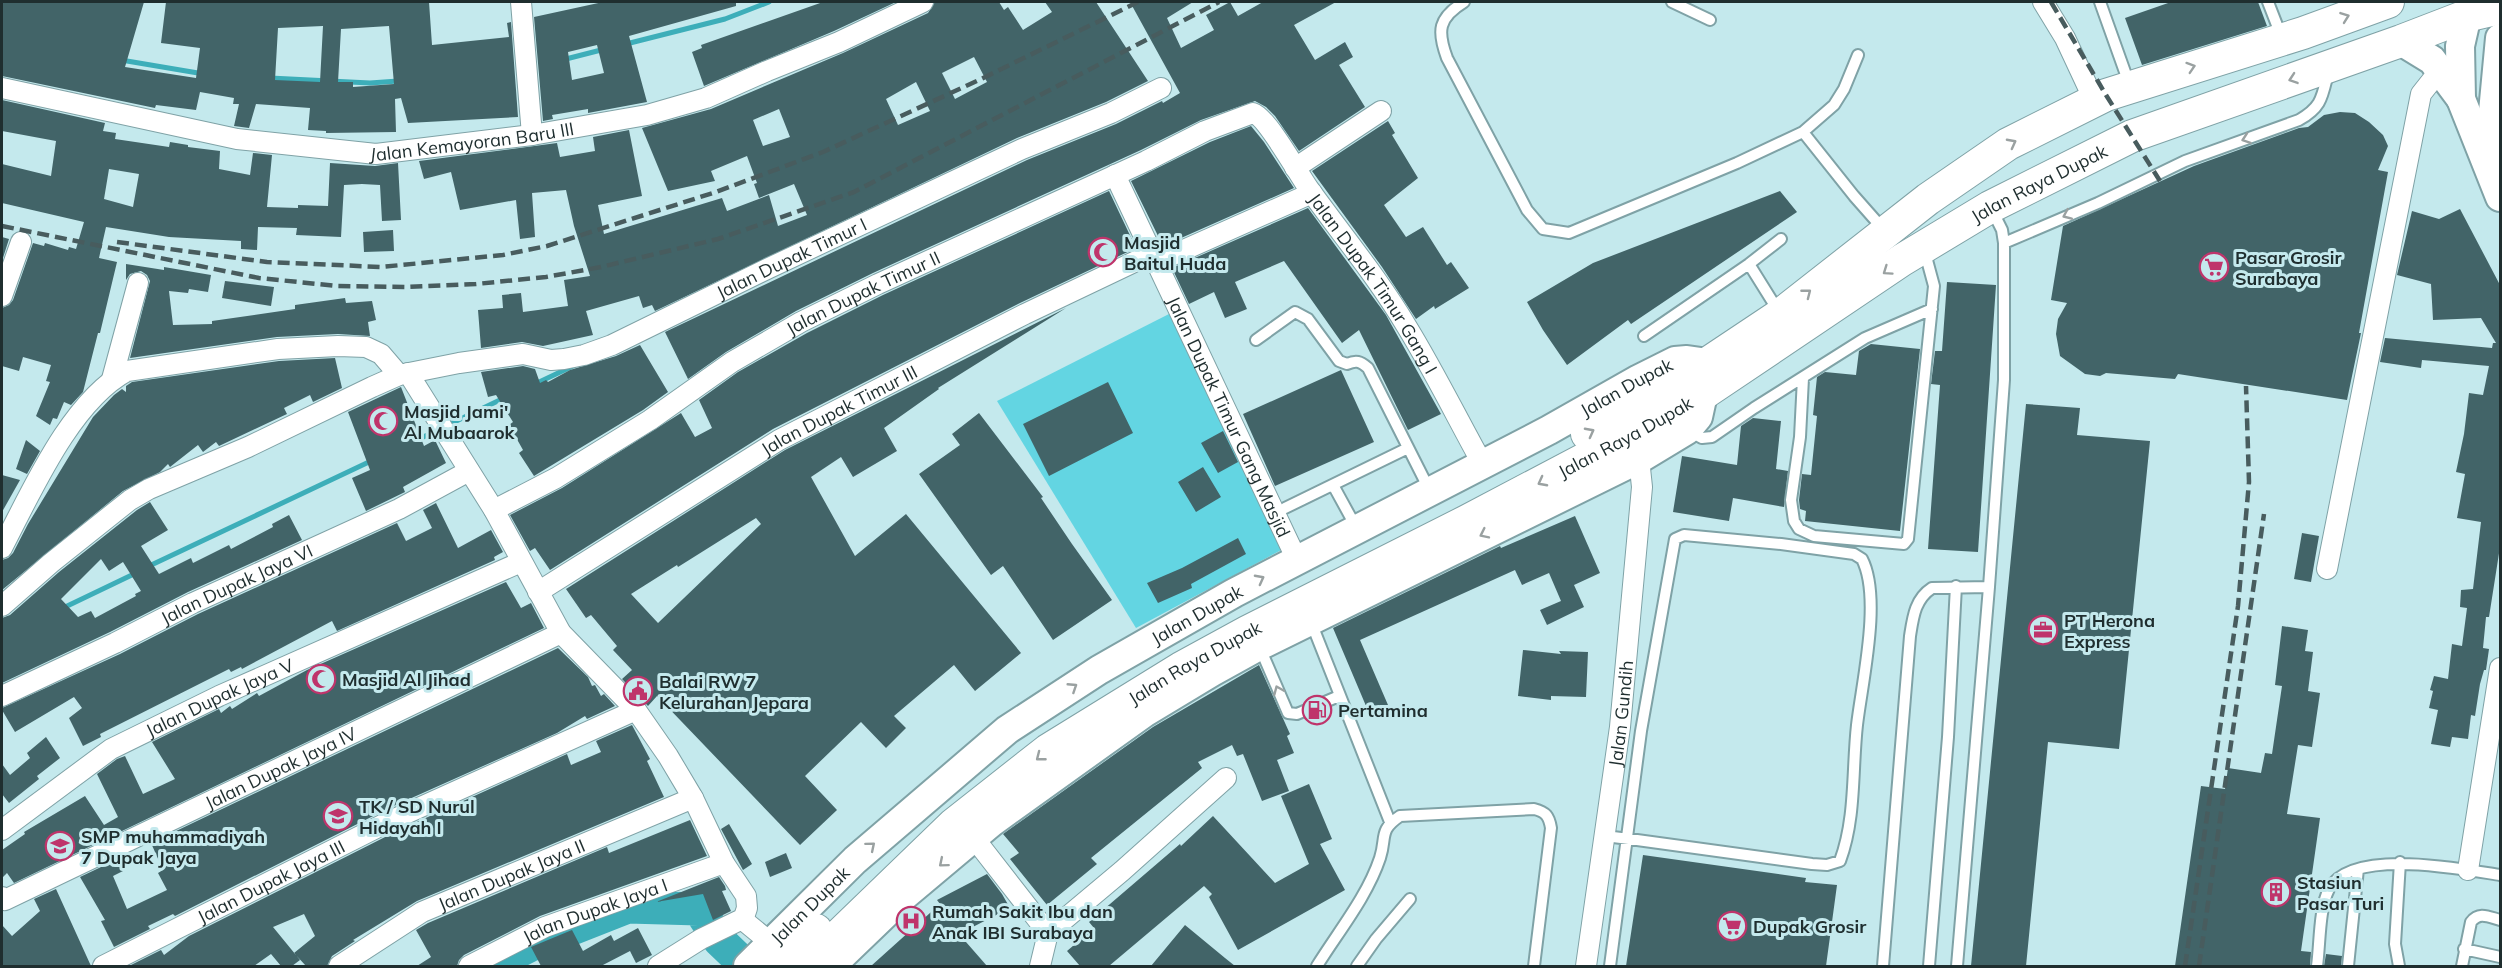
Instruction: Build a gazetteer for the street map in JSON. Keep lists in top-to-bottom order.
{
  "streets": {
    "main road": ["Jalan Raya Dupak", "Jalan Dupak"],
    "street": [
      "Jalan Kemayoran Baru III",
      "Jalan Dupak Timur I",
      "Jalan Dupak Timur Gang I",
      "Jalan Dupak Timur II",
      "Jalan Dupak Timur III",
      "Jalan Dupak Timur Gang Masjid",
      "Jalan Dupak Jaya VI",
      "Jalan Dupak Jaya V",
      "Jalan Gundih",
      "Jalan Dupak Jaya IV",
      "Jalan Dupak Jaya II",
      "Jalan Dupak Jaya III",
      "Jalan Dupak Jaya I"
    ]
  },
  "crossings": [
    ["Jalan Raya Dupak", "Jalan Dupak"],
    ["Jalan Dupak Timur Gang I", "Jalan Dupak Timur II"],
    ["Jalan Dupak Timur Gang I", "Jalan Dupak"],
    ["Jalan Dupak Timur Gang I", "Jalan Dupak Timur III"],
    ["Jalan Dupak Timur II", "Jalan Dupak Timur Gang Masjid"],
    ["Jalan Dupak", "Jalan Dupak Timur Gang Masjid"],
    ["Jalan Dupak Timur III", "Jalan Dupak Timur Gang Masjid"]
  ],
  "places": {
    "mosque": ["Masjid Baitul Huda", "Masjid Jami' Al Mubaarok", "Masjid Al Jihad"],
    "supermarket": ["Pasar Grosir Surabaya", "Dupak Grosir"],
    "office": ["PT Herona Express"],
    "public building": ["Balai RW 7 Kelurahan Jepara"],
    "fuel station": ["Pertamina"],
    "school or university": ["TK / SD Nurul Hidayah I", "SMP muhammadiyah 7 Dupak Jaya"],
    "building": ["Stasiun Pasar Turi"],
    "hospital": ["Rumah Sakit Ibu dan Anak IBI Surabaya"]
  }
}
